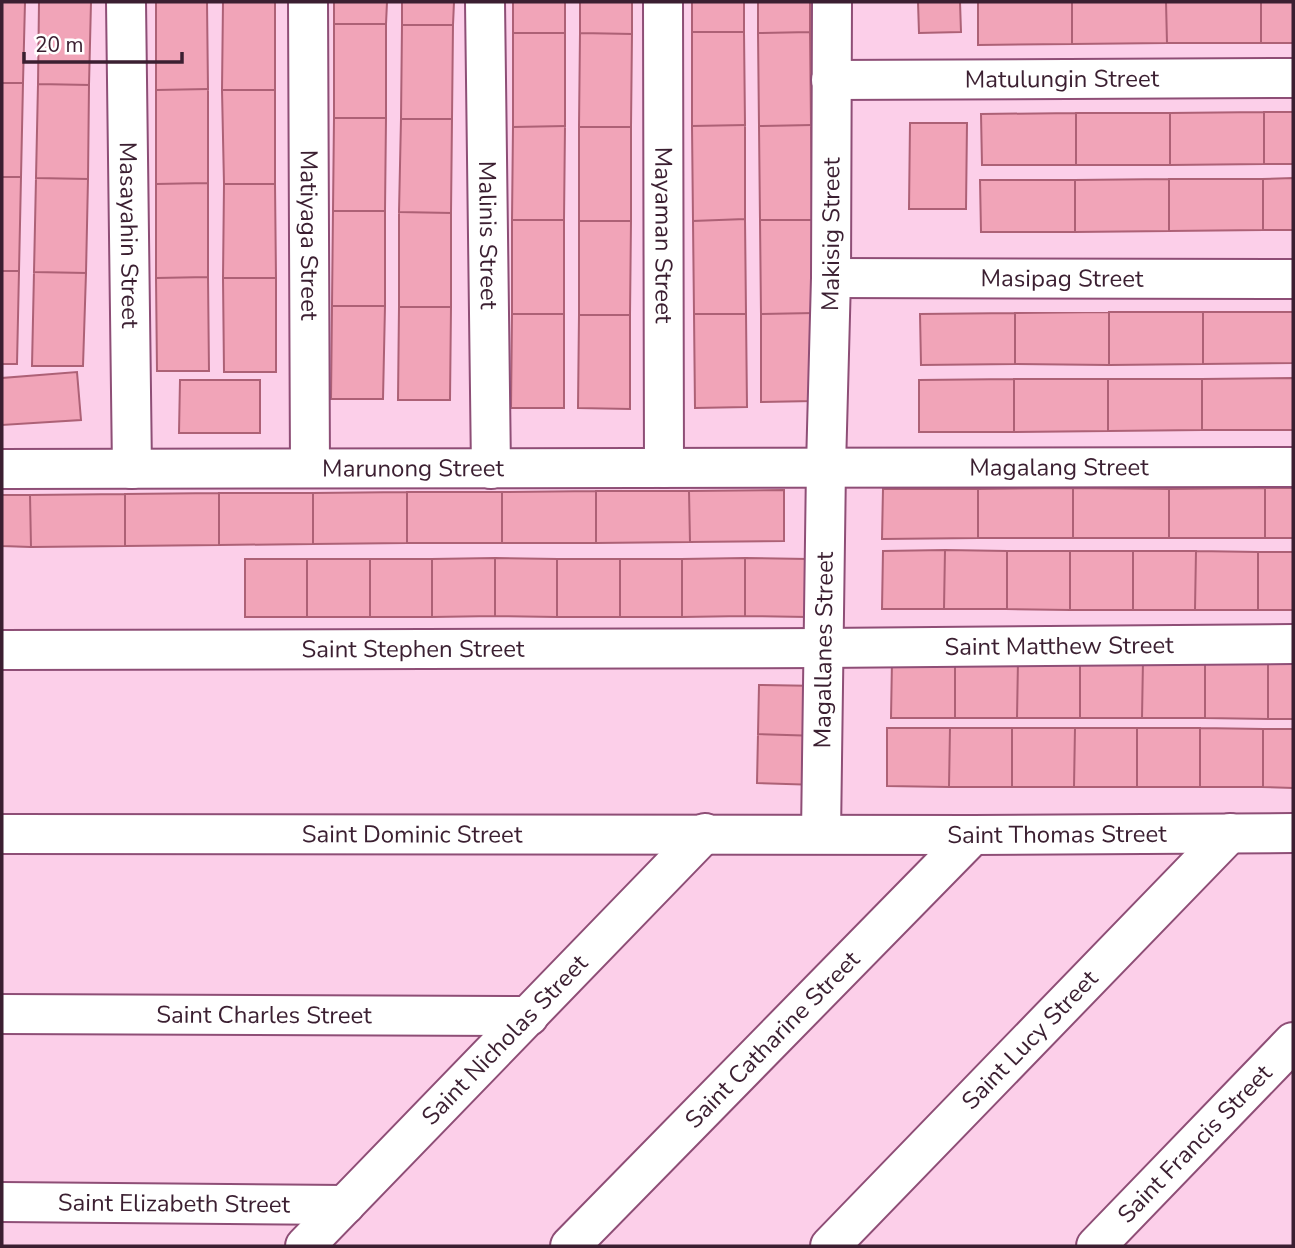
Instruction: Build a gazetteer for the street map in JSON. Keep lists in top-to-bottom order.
{
  "streets": {
    "street": [
      "Matulungin Street",
      "Masayahin Street",
      "Matiyaga Street",
      "Malinis Street",
      "Mayaman Street",
      "Makisig Street",
      "Masipag Street",
      "Magalang Street",
      "Marunong Street",
      "Saint Matthew Street",
      "Saint Stephen Street",
      "Magallanes Street",
      "Saint Dominic Street",
      "Saint Thomas Street",
      "Saint Charles Street",
      "Saint Lucy Street",
      "Saint Nicholas Street",
      "Saint Catharine Street",
      "Saint Francis Street",
      "Saint Elizabeth Street"
    ]
  },
  "crossings": [
    ["Matulungin Street", "Makisig Street"],
    ["Masayahin Street", "Marunong Street"],
    ["Matiyaga Street", "Marunong Street"],
    ["Malinis Street", "Marunong Street"],
    ["Mayaman Street", "Marunong Street"],
    ["Makisig Street", "Masipag Street"],
    ["Makisig Street", "Magalang Street"],
    ["Makisig Street", "Marunong Street"],
    ["Makisig Street", "Magallanes Street"],
    ["Magalang Street", "Marunong Street"],
    ["Magalang Street", "Magallanes Street"],
    ["Marunong Street", "Magallanes Street"],
    ["Saint Matthew Street", "Saint Stephen Street"],
    ["Saint Matthew Street", "Magallanes Street"],
    ["Saint Stephen Street", "Magallanes Street"],
    ["Magallanes Street", "Saint Dominic Street"],
    ["Magallanes Street", "Saint Thomas Street"],
    ["Saint Dominic Street", "Saint Thomas Street"],
    ["Saint Dominic Street", "Saint Nicholas Street"],
    ["Saint Thomas Street", "Saint Lucy Street"],
    ["Saint Thomas Street", "Saint Catharine Street"],
    ["Saint Charles Street", "Saint Nicholas Street"],
    ["Saint Nicholas Street", "Saint Elizabeth Street"]
  ],
  "scale_bar": "20 m"
}
